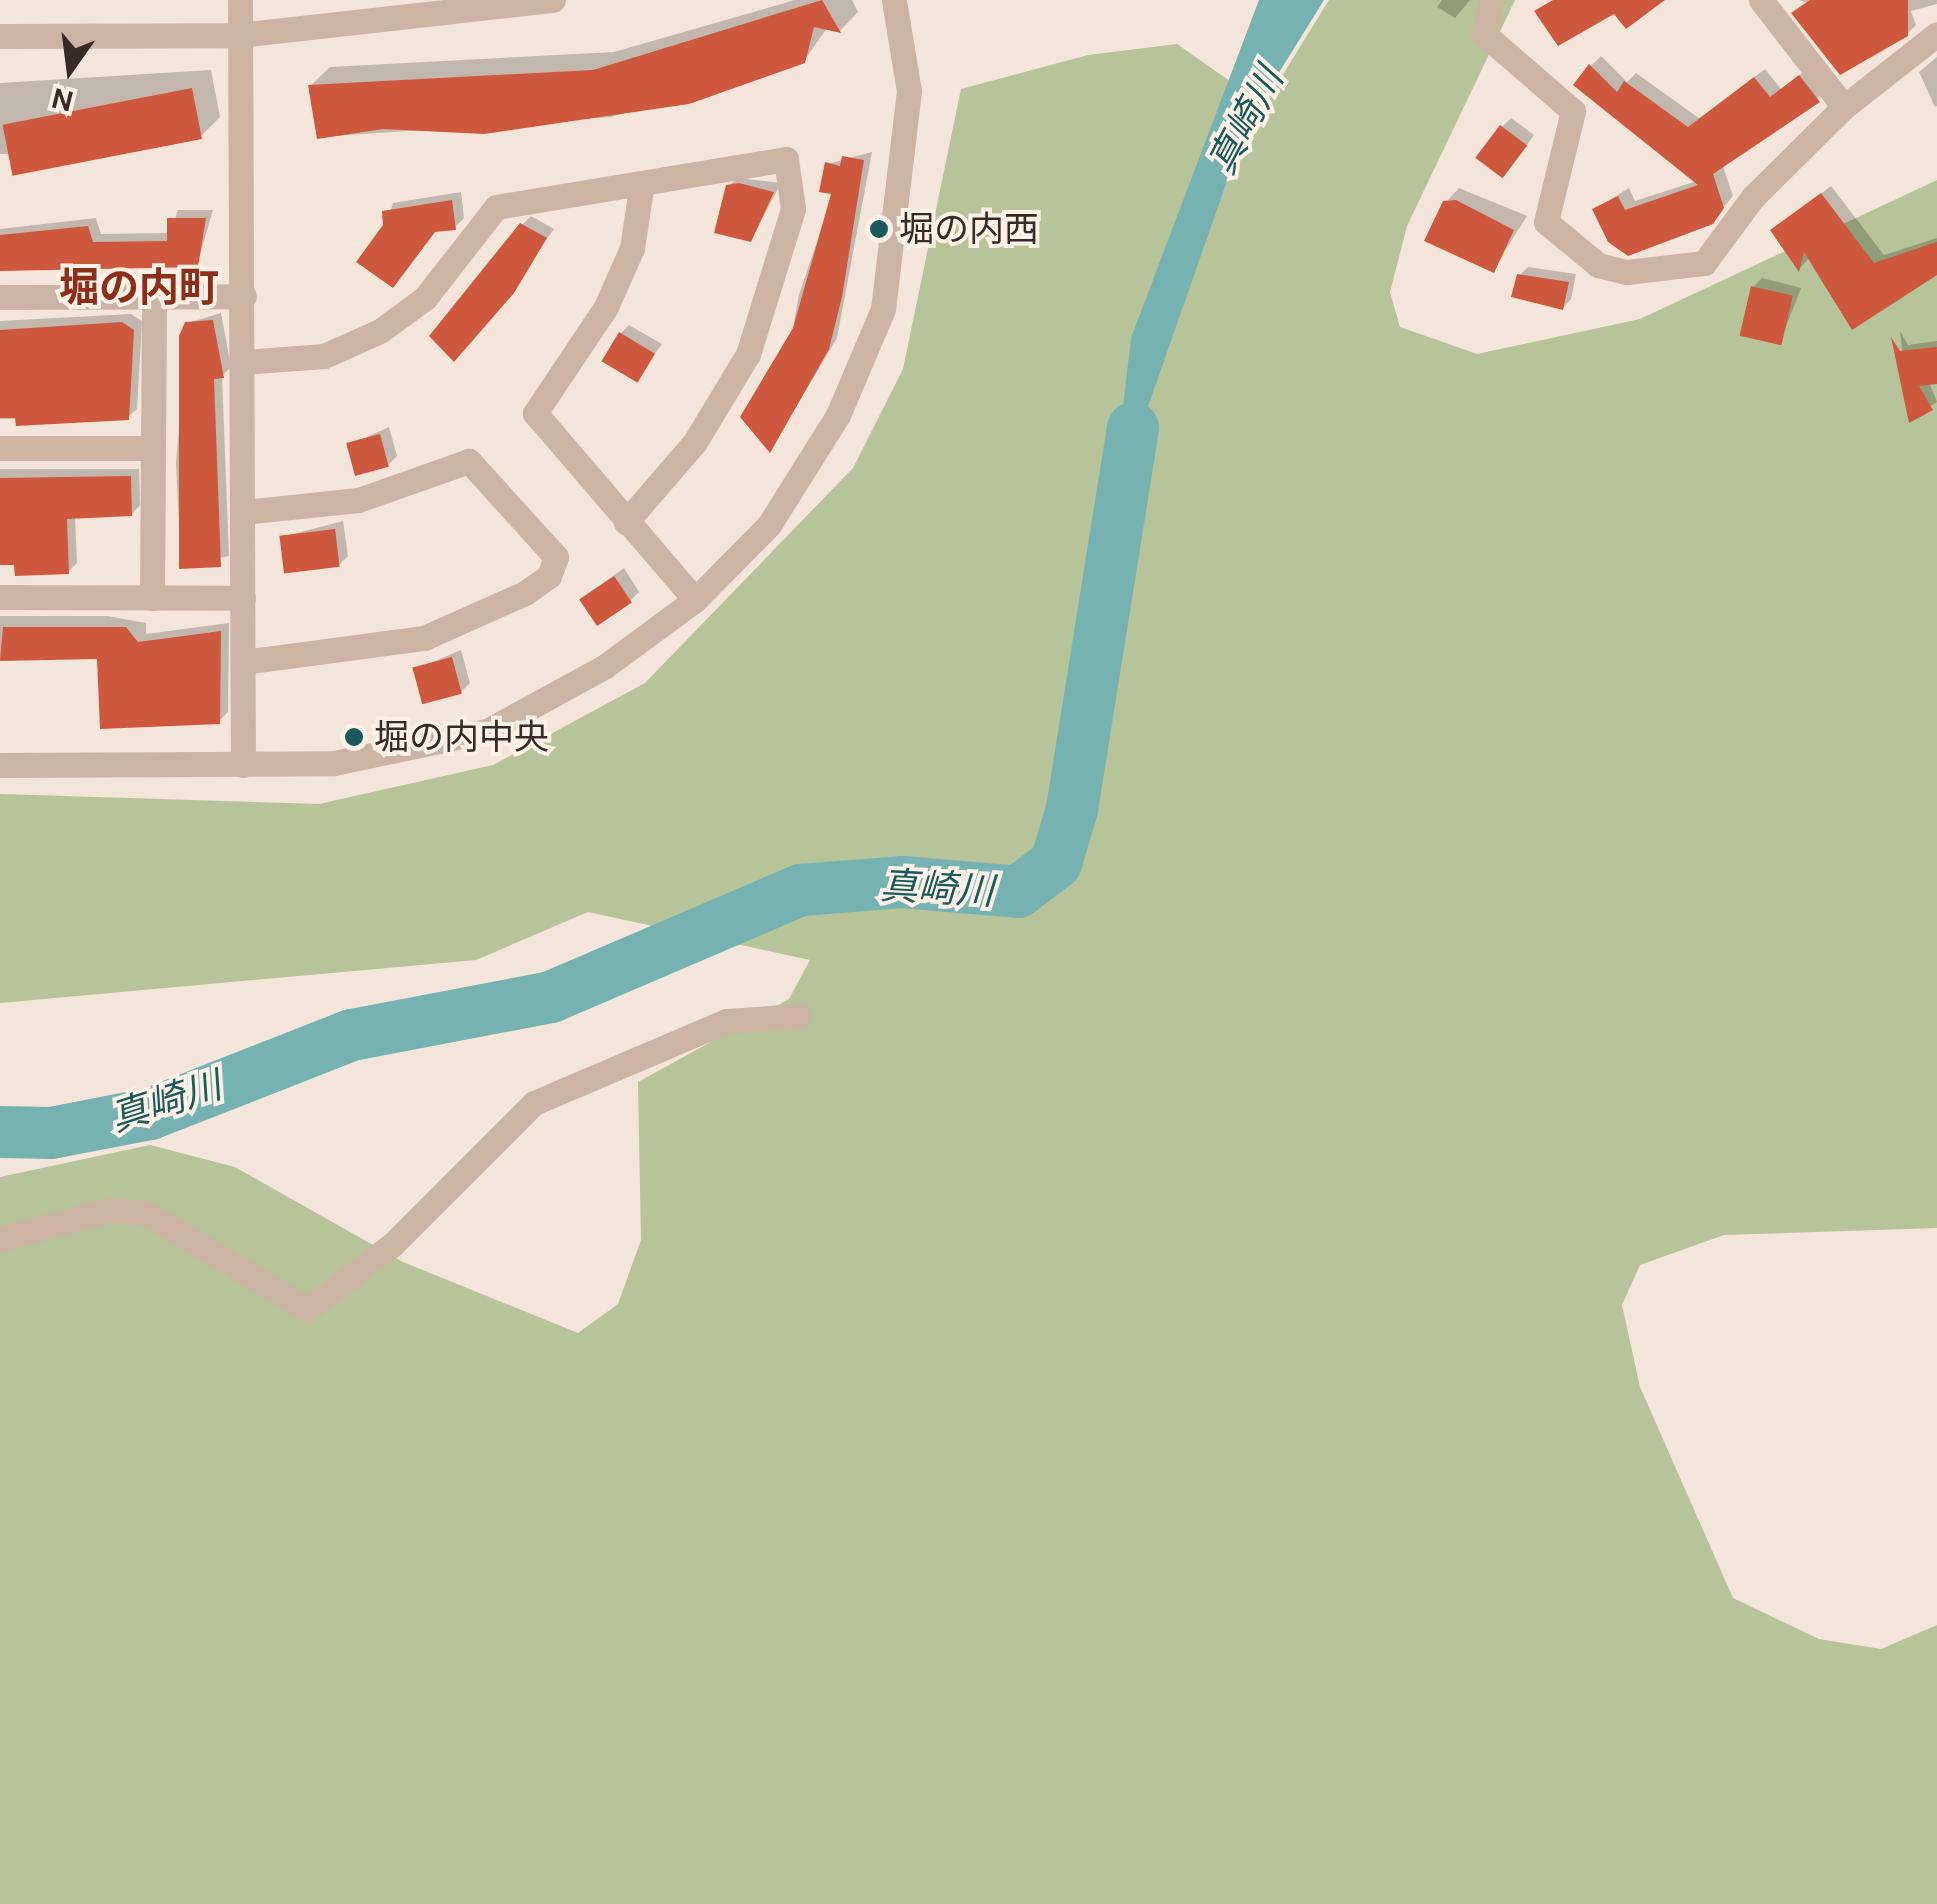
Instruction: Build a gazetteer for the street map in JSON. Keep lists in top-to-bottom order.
{
  "districts": ["堀の内町"],
  "water": ["真崎川"],
  "places": ["堀の内西", "堀の内中央"],
  "north": "bottom"
}
